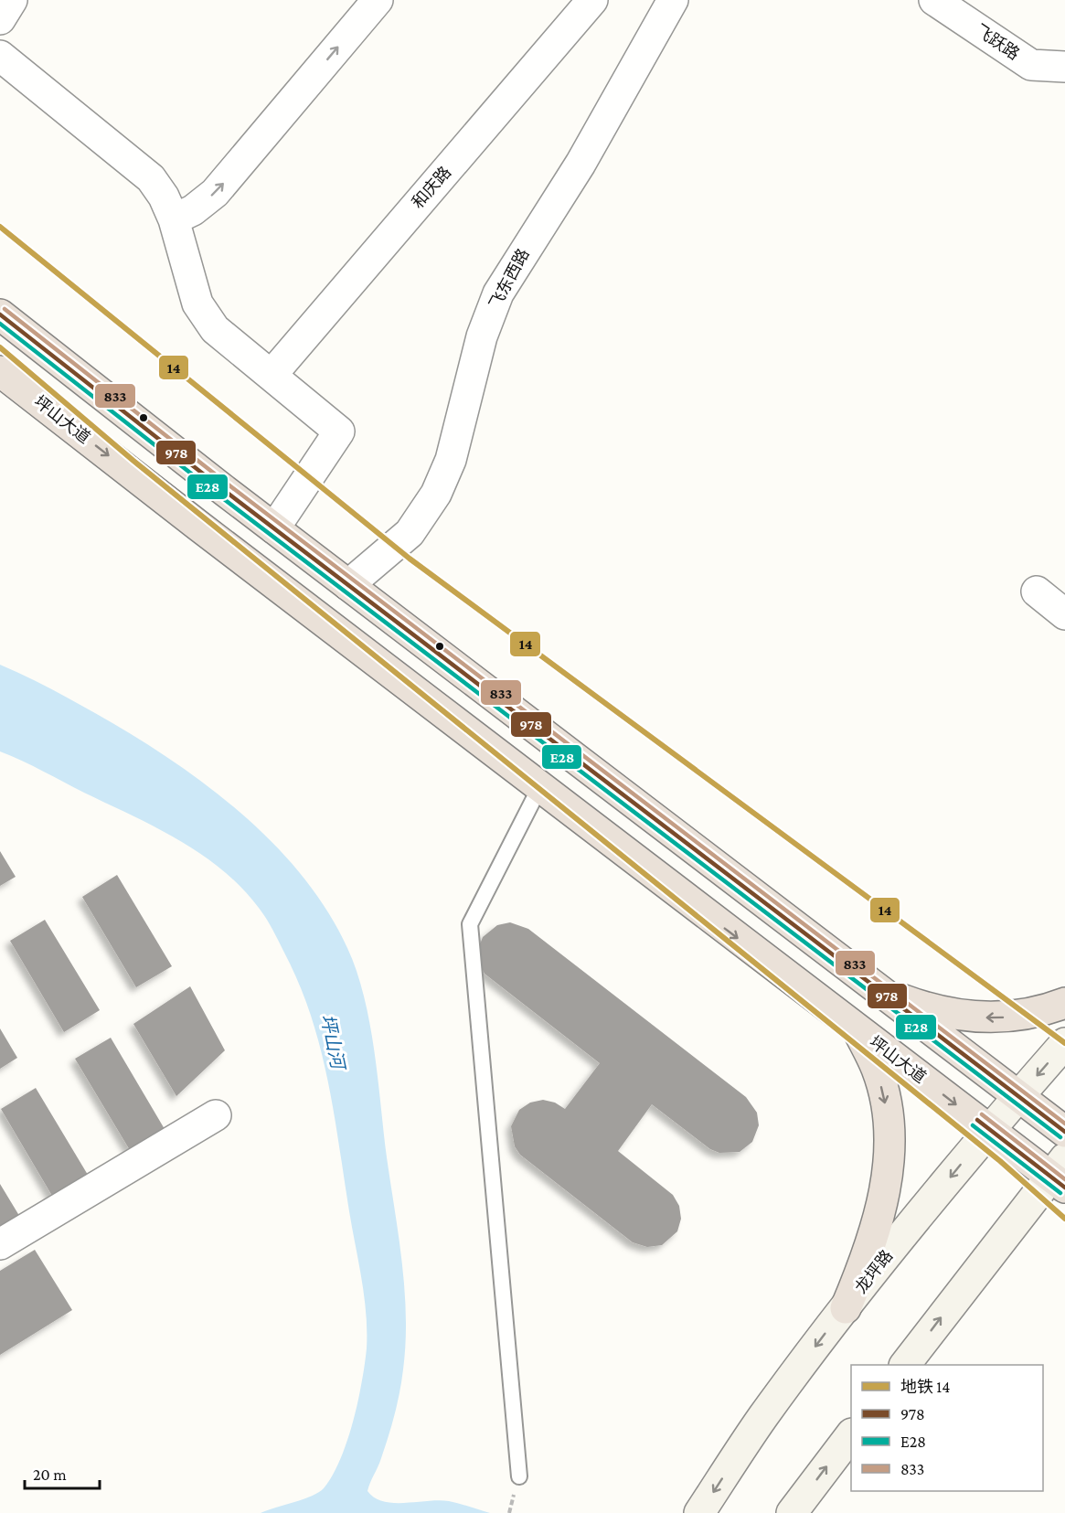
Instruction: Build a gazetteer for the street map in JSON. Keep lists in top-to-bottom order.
{
  "streets": {
    "highway": ["坪山大道"],
    "main road": ["龙坪路"],
    "street": ["飞跃路", "和庆路", "飞东西路"]
  },
  "crossings": [
    ["坪山大道", "龙坪路"]
  ],
  "water": ["坪山河"],
  "lines": [
    "metro line 14",
    "transit line 833",
    "transit line 978",
    "transit line E28"
  ],
  "legend": [
    "地铁 14",
    "978",
    "E28",
    "833"
  ],
  "scale_bar": "20 m"
}
